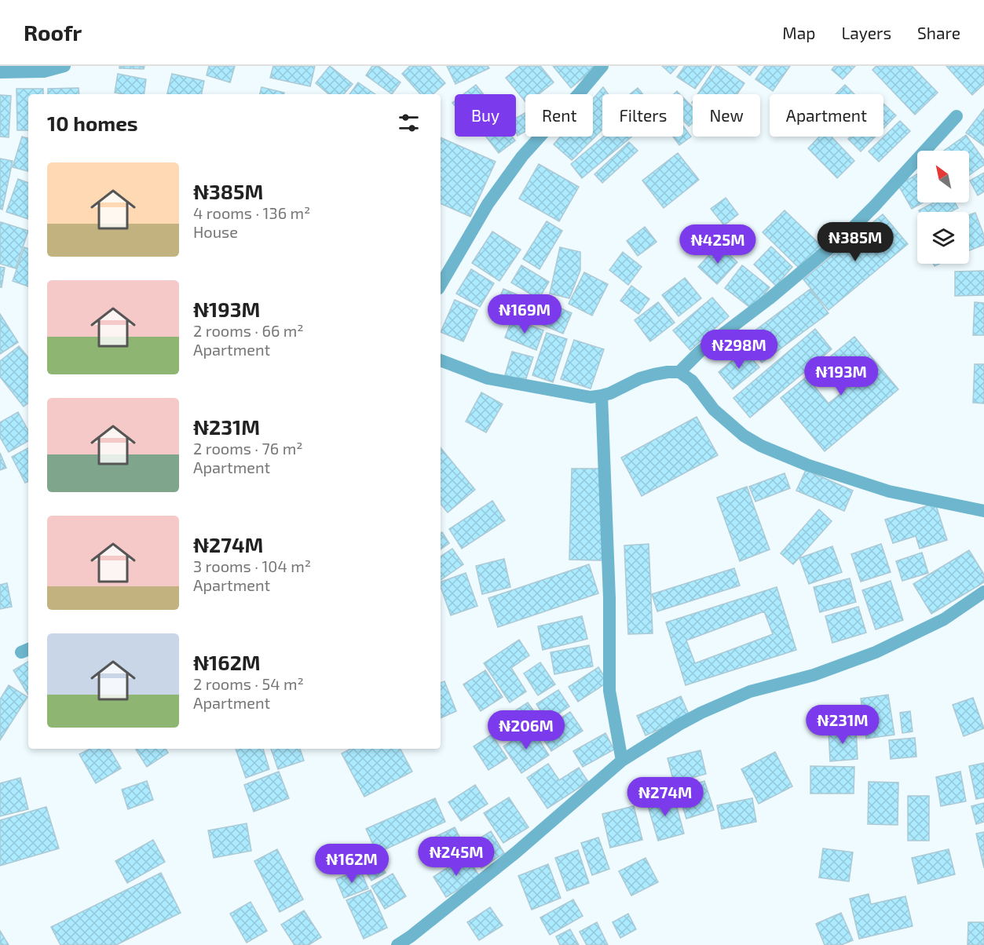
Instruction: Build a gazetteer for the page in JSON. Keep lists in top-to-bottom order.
{
  "north": "top left",
  "page": {
    "header": "Roofr",
    "nav": ["Map", "Layers", "Share"],
    "chip": [
      "Buy",
      "Rent",
      "Filters",
      "New",
      "Apartment"
    ],
    "heading": "10 homes",
    "list": [
      {
        "name": "₦385M",
        "note": "4 rooms · 136 m² · House"
      },
      {
        "name": "₦193M",
        "note": "2 rooms · 66 m² · Apartment"
      },
      {
        "name": "₦231M",
        "note": "2 rooms · 76 m² · Apartment"
      },
      {
        "name": "₦274M",
        "note": "3 rooms · 104 m² · Apartment"
      },
      {
        "name": "₦162M",
        "note": "2 rooms · 54 m² · Apartment"
      }
    ],
    "price": [
      "₦385M",
      "₦425M",
      "₦169M",
      "₦298M",
      "₦193M",
      "₦231M",
      "₦206M",
      "₦274M",
      "₦245M",
      "₦162M"
    ]
  }
}
